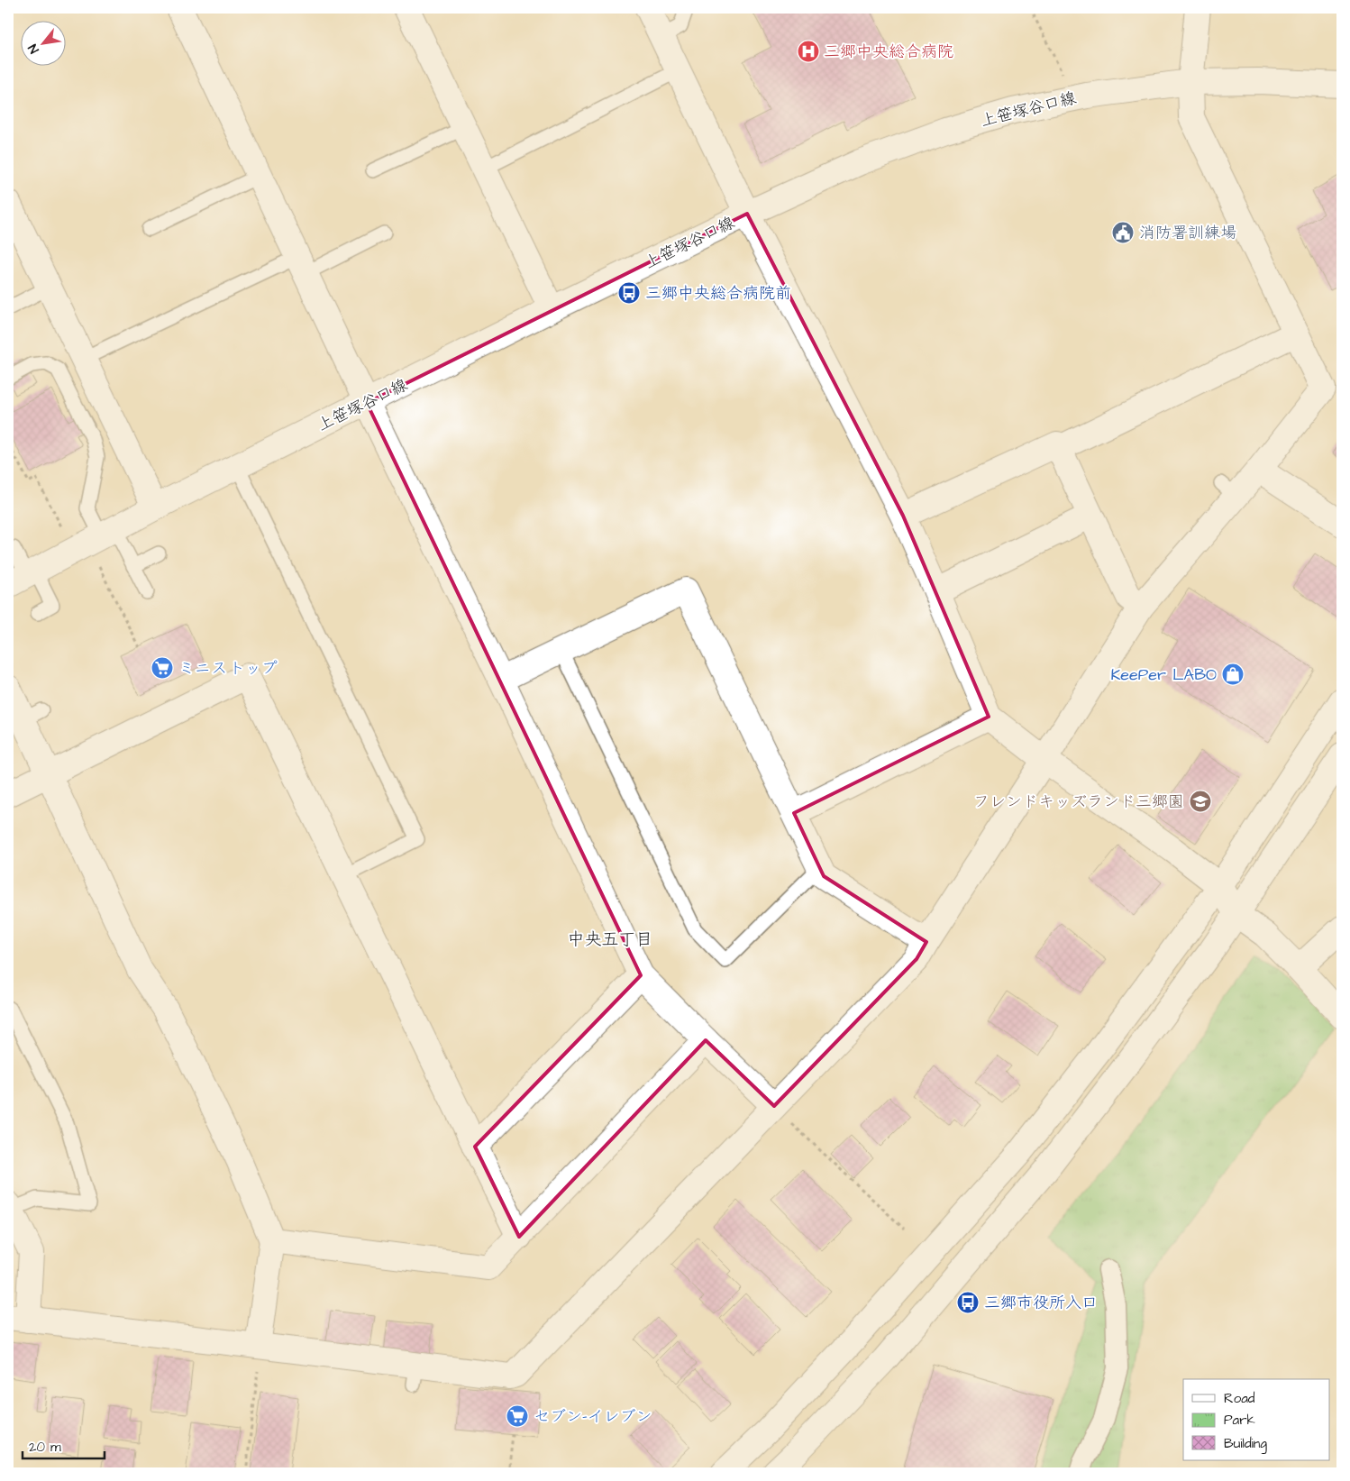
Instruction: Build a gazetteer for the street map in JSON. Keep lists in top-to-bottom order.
{
  "streets": {
    "street": ["上笹塚谷口線"]
  },
  "districts": ["中央五丁目"],
  "places": {
    "hospital": ["三郷中央総合病院"],
    "public building": ["消防署訓練場"],
    "bus stop": ["三郷中央総合病院前", "三郷市役所入口"],
    "supermarket": ["ミニストップ", "セブン-イレブン"],
    "shop": ["KeePer LABO"],
    "school or university": ["フレンドキッズランド三郷園"]
  },
  "legend": ["Road", "Park", "Building"],
  "scale_bar": "20 m",
  "north": "bottom left"
}
